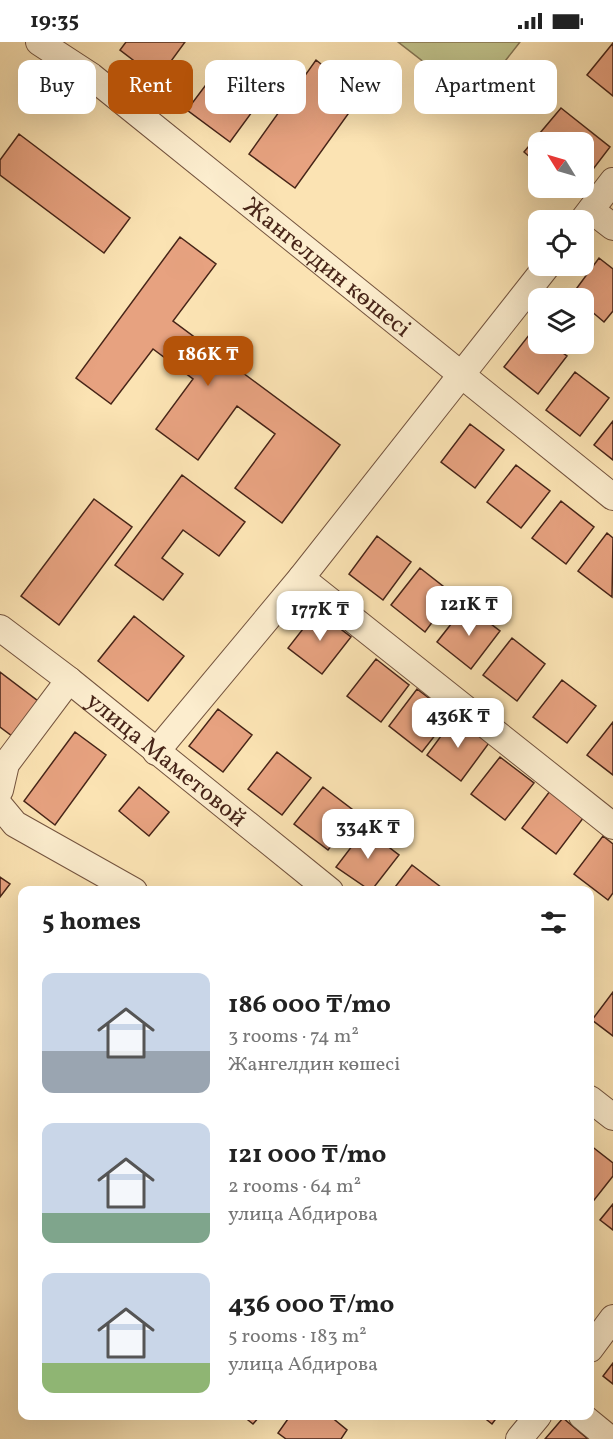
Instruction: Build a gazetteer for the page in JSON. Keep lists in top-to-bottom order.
{
  "streets": {
    "street": ["Жангелдин көшесі", "улица Маметовой"]
  },
  "north": "top left",
  "page": {
    "status": "19:35",
    "chip": [
      "Buy",
      "Rent",
      "Filters",
      "New",
      "Apartment"
    ],
    "price": [
      "186K ₸",
      "121K ₸",
      "177K ₸",
      "436K ₸",
      "334K ₸"
    ],
    "heading": "5 homes",
    "list": [
      {
        "name": "186 000 ₸/mo",
        "note": "3 rooms · 74 m² · Жангелдин көшесі"
      },
      {
        "name": "121 000 ₸/mo",
        "note": "2 rooms · 64 m² · улица Абдирова"
      },
      {
        "name": "436 000 ₸/mo",
        "note": "5 rooms · 183 m² · улица Абдирова"
      }
    ]
  }
}
